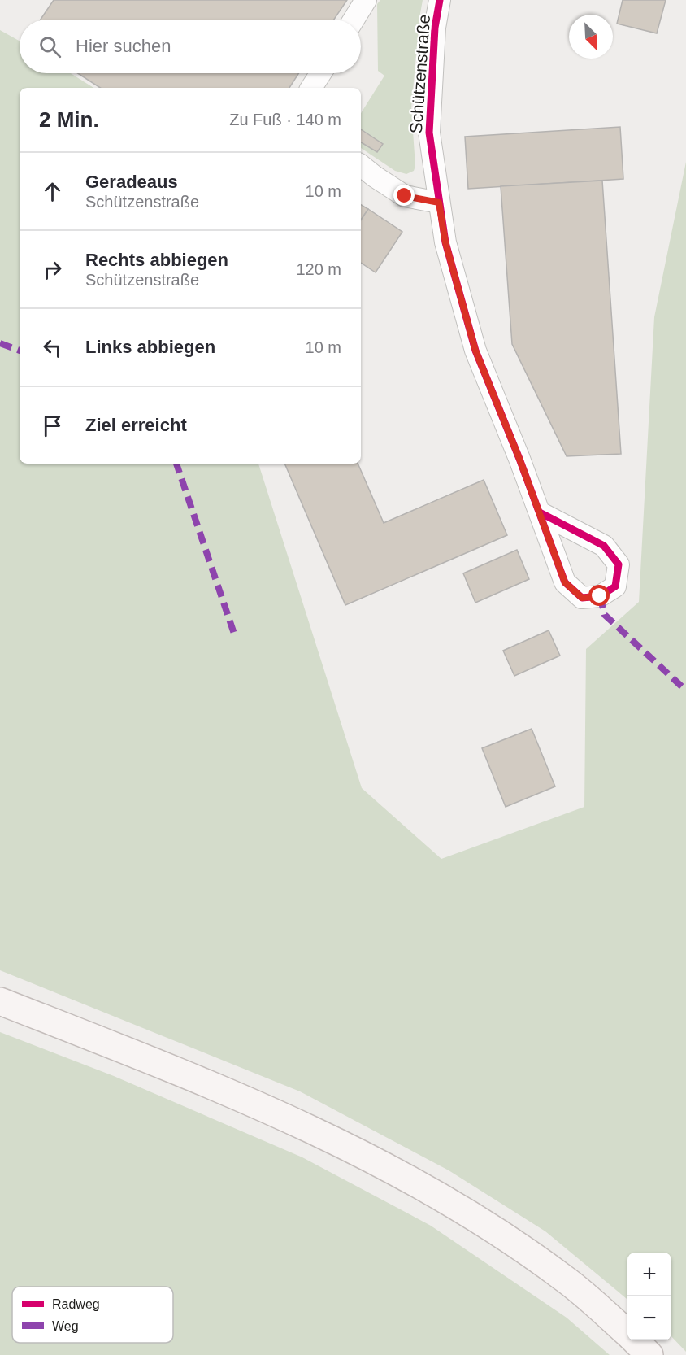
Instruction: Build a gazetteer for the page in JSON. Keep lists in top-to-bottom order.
{
  "streets": {
    "street": ["Schützenstraße"]
  },
  "legend": ["Radweg", "Weg"],
  "north": "bottom right",
  "page": {
    "search": "Hier suchen",
    "heading": ["2 Min.", "Zu Fuß · 140 m"],
    "list": [
      ["Geradeaus", "Schützenstraße", "10 m"],
      ["Rechts abbiegen", "Schützenstraße", "120 m"],
      ["Links abbiegen", "10 m"],
      "Ziel erreicht"
    ],
    "map_buttons": ["+", "−"]
  }
}
